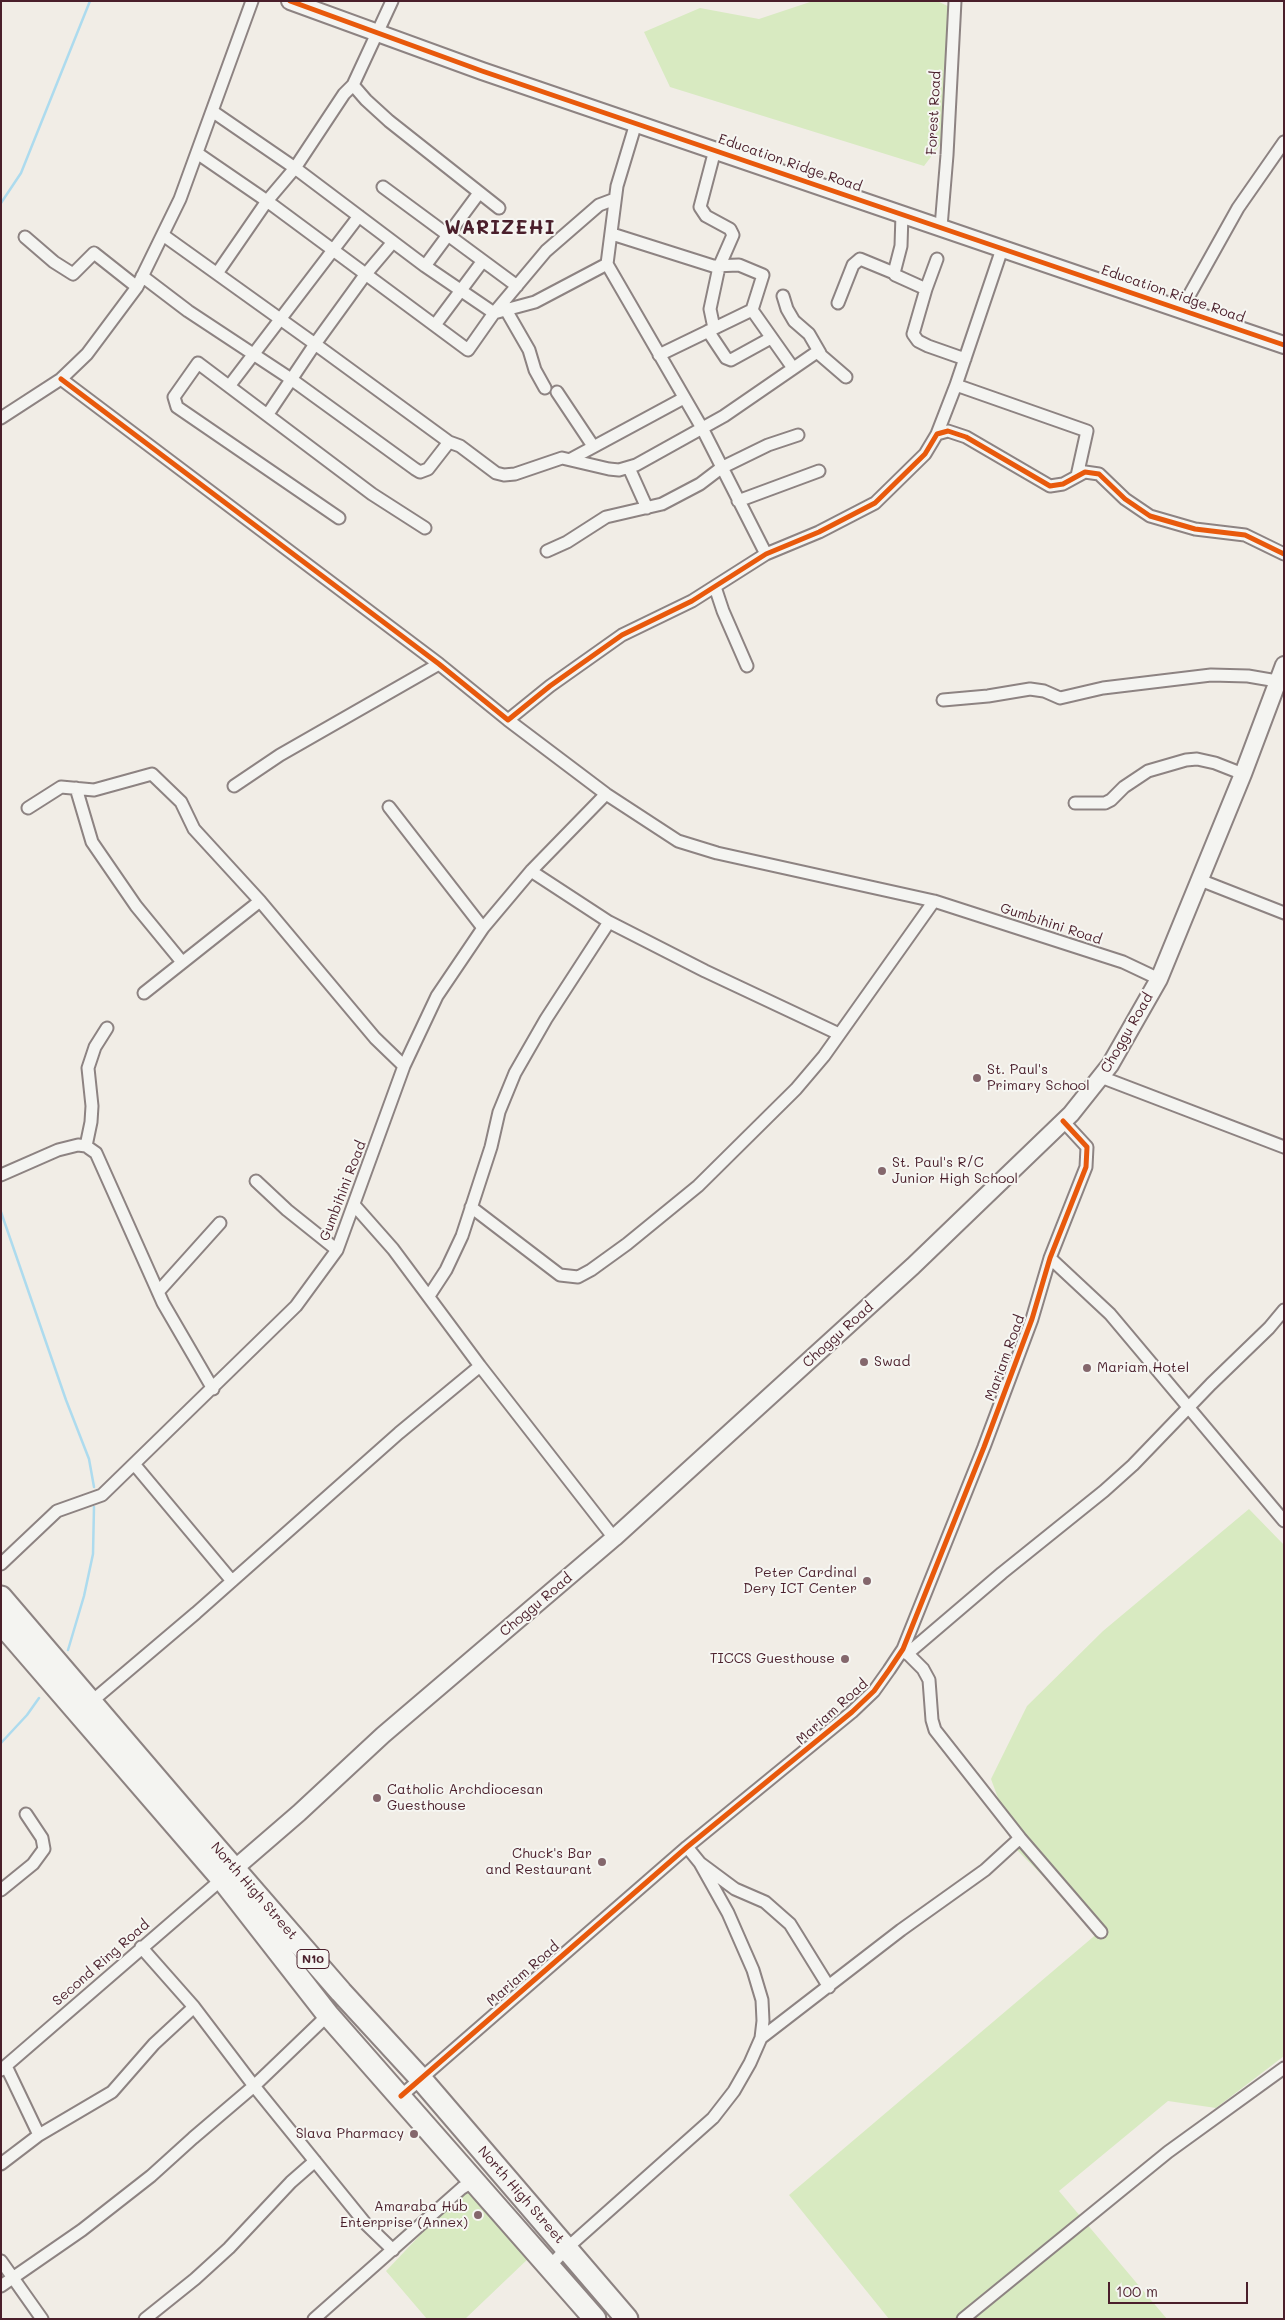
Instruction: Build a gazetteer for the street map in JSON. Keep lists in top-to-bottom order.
{
  "streets": {
    "highway": ["North High Street", "N10"],
    "main road": ["Education Ridge Road", "Choggu Road"],
    "street": [
      "Forest Road",
      "Gumbihini Road",
      "Mariam Road",
      "Second Ring Road"
    ]
  },
  "crossings": [
    ["Forest Road", "Education Ridge Road"],
    ["Gumbihini Road", "Choggu Road"],
    ["Choggu Road", "Mariam Road"],
    ["Choggu Road", "North High Street"],
    ["Choggu Road", "Second Ring Road"],
    ["Mariam Road", "North High Street"],
    ["North High Street", "Second Ring Road"]
  ],
  "districts": ["WARIZEHI"],
  "places": [
    "St. Paul's Primary School",
    "St. Paul's R/C Junior High School",
    "Swad",
    "Mariam Hotel",
    "Peter Cardinal Dery ICT Center",
    "TICCS Guesthouse",
    "Catholic Archdiocesan Guesthouse",
    "Chuck's Bar and Restaurant",
    "Slava Pharmacy",
    "Amaraba Hub Enterprise (Annex)"
  ],
  "scale_bar": "100 m"
}
